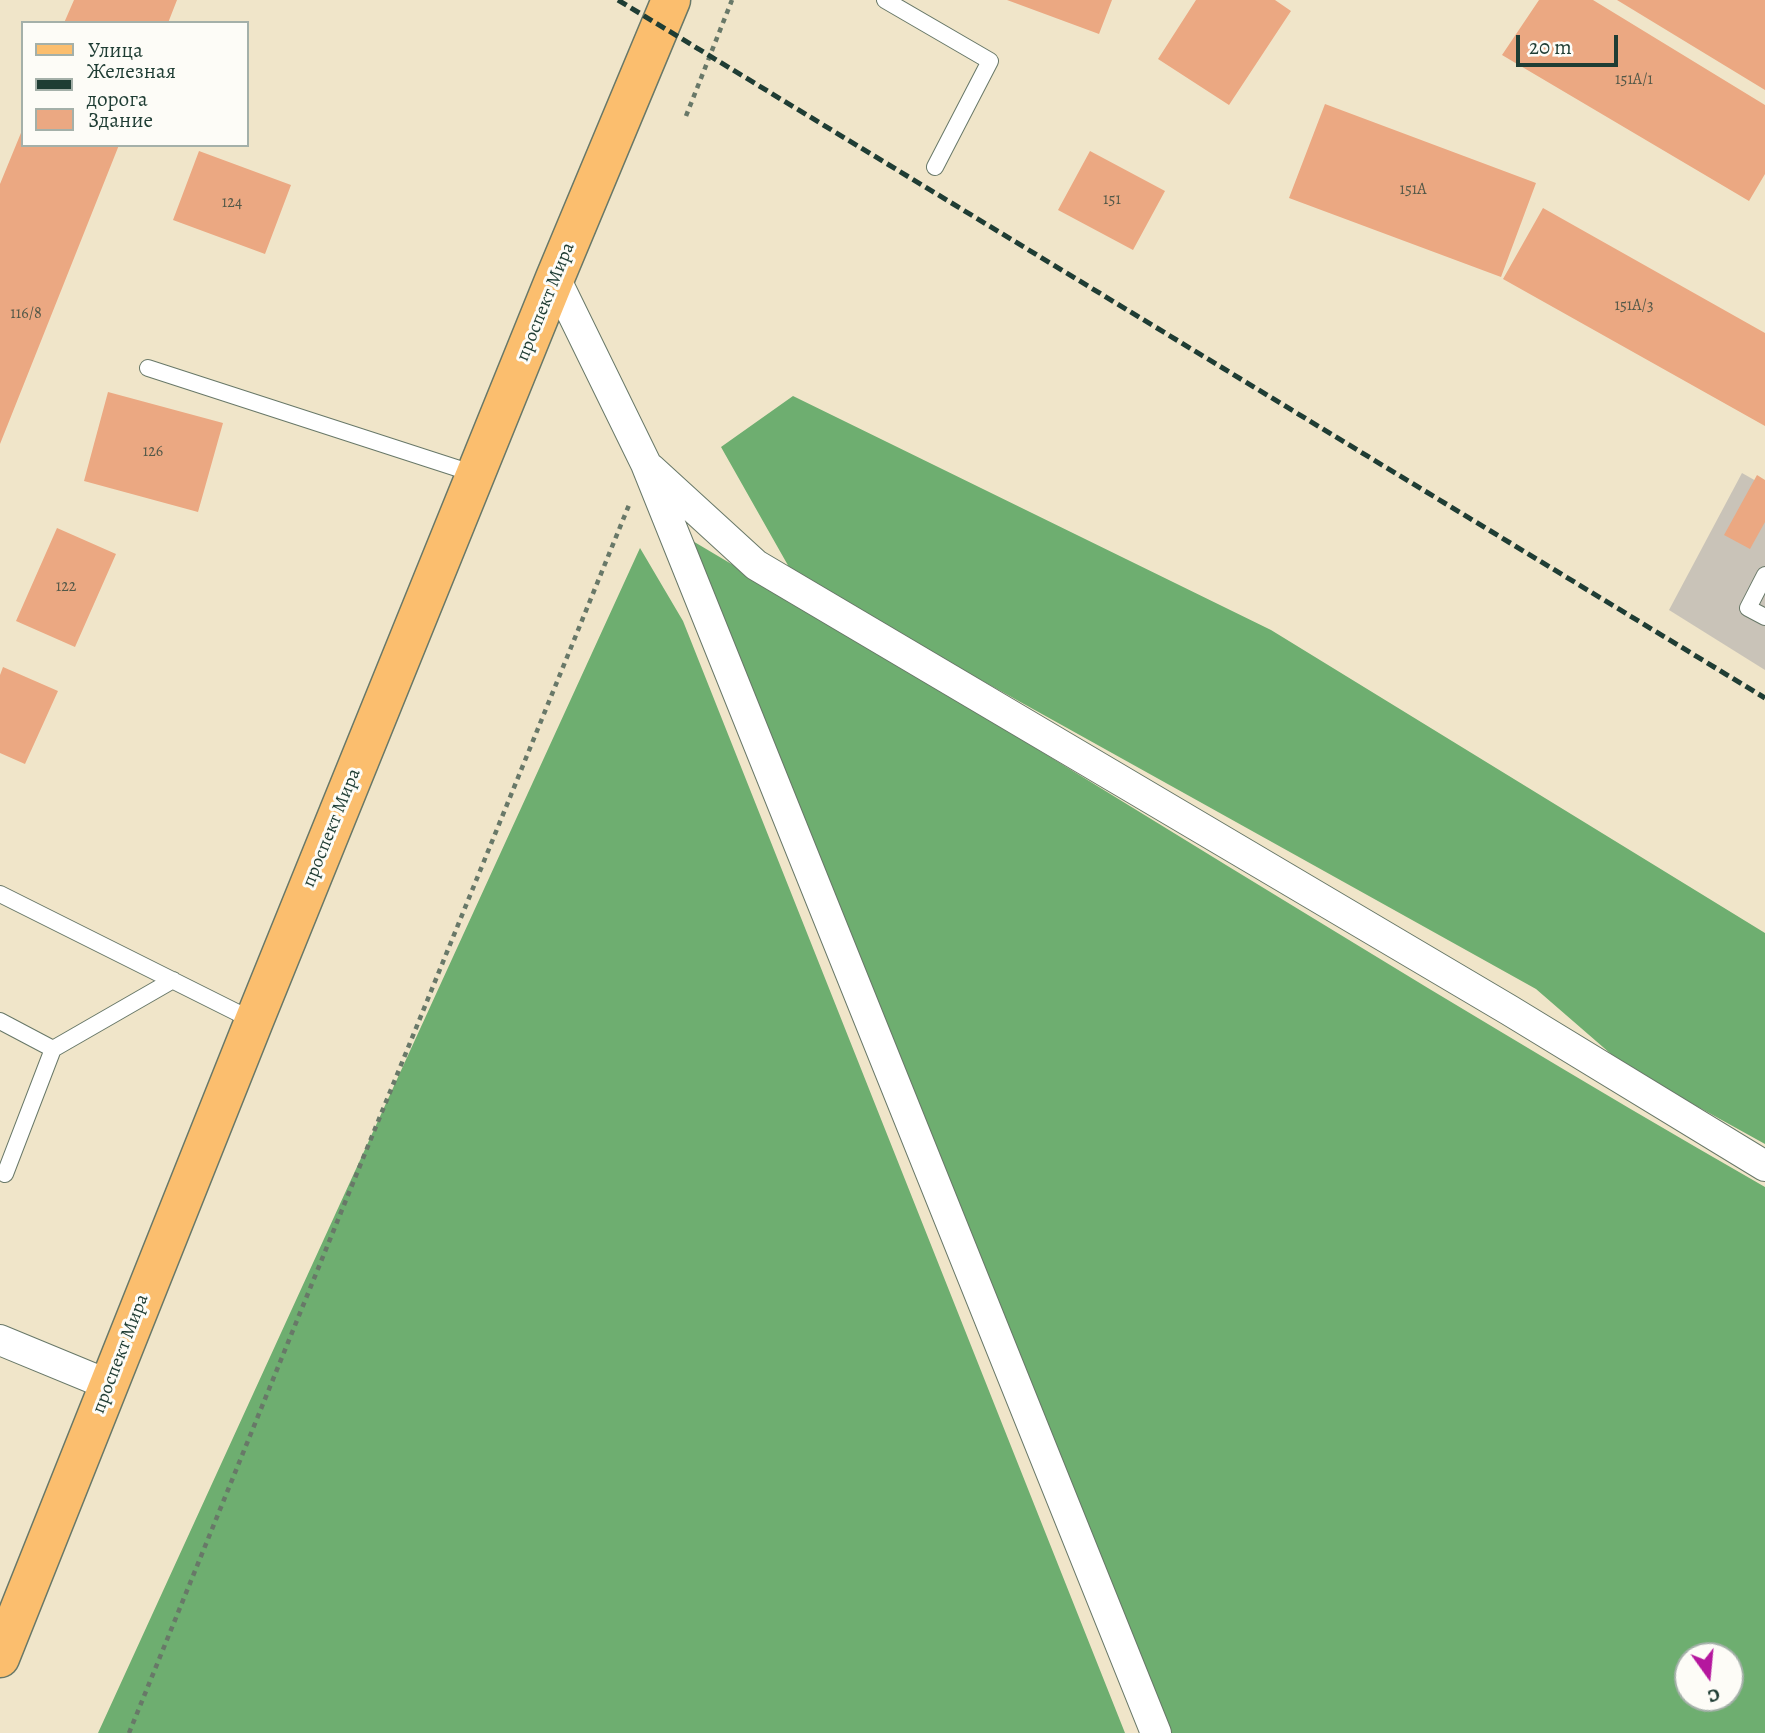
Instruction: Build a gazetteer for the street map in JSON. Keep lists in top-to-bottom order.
{
  "streets": {
    "main road": ["проспект Мира"]
  },
  "house_numbers": [
    "151А/1",
    "151А",
    "151",
    "124",
    "151А/3",
    "116/8",
    "126",
    "122"
  ],
  "legend": ["Улица", "Железная дорога", "Здание"],
  "scale_bar": "20 m",
  "north": "bottom"
}
